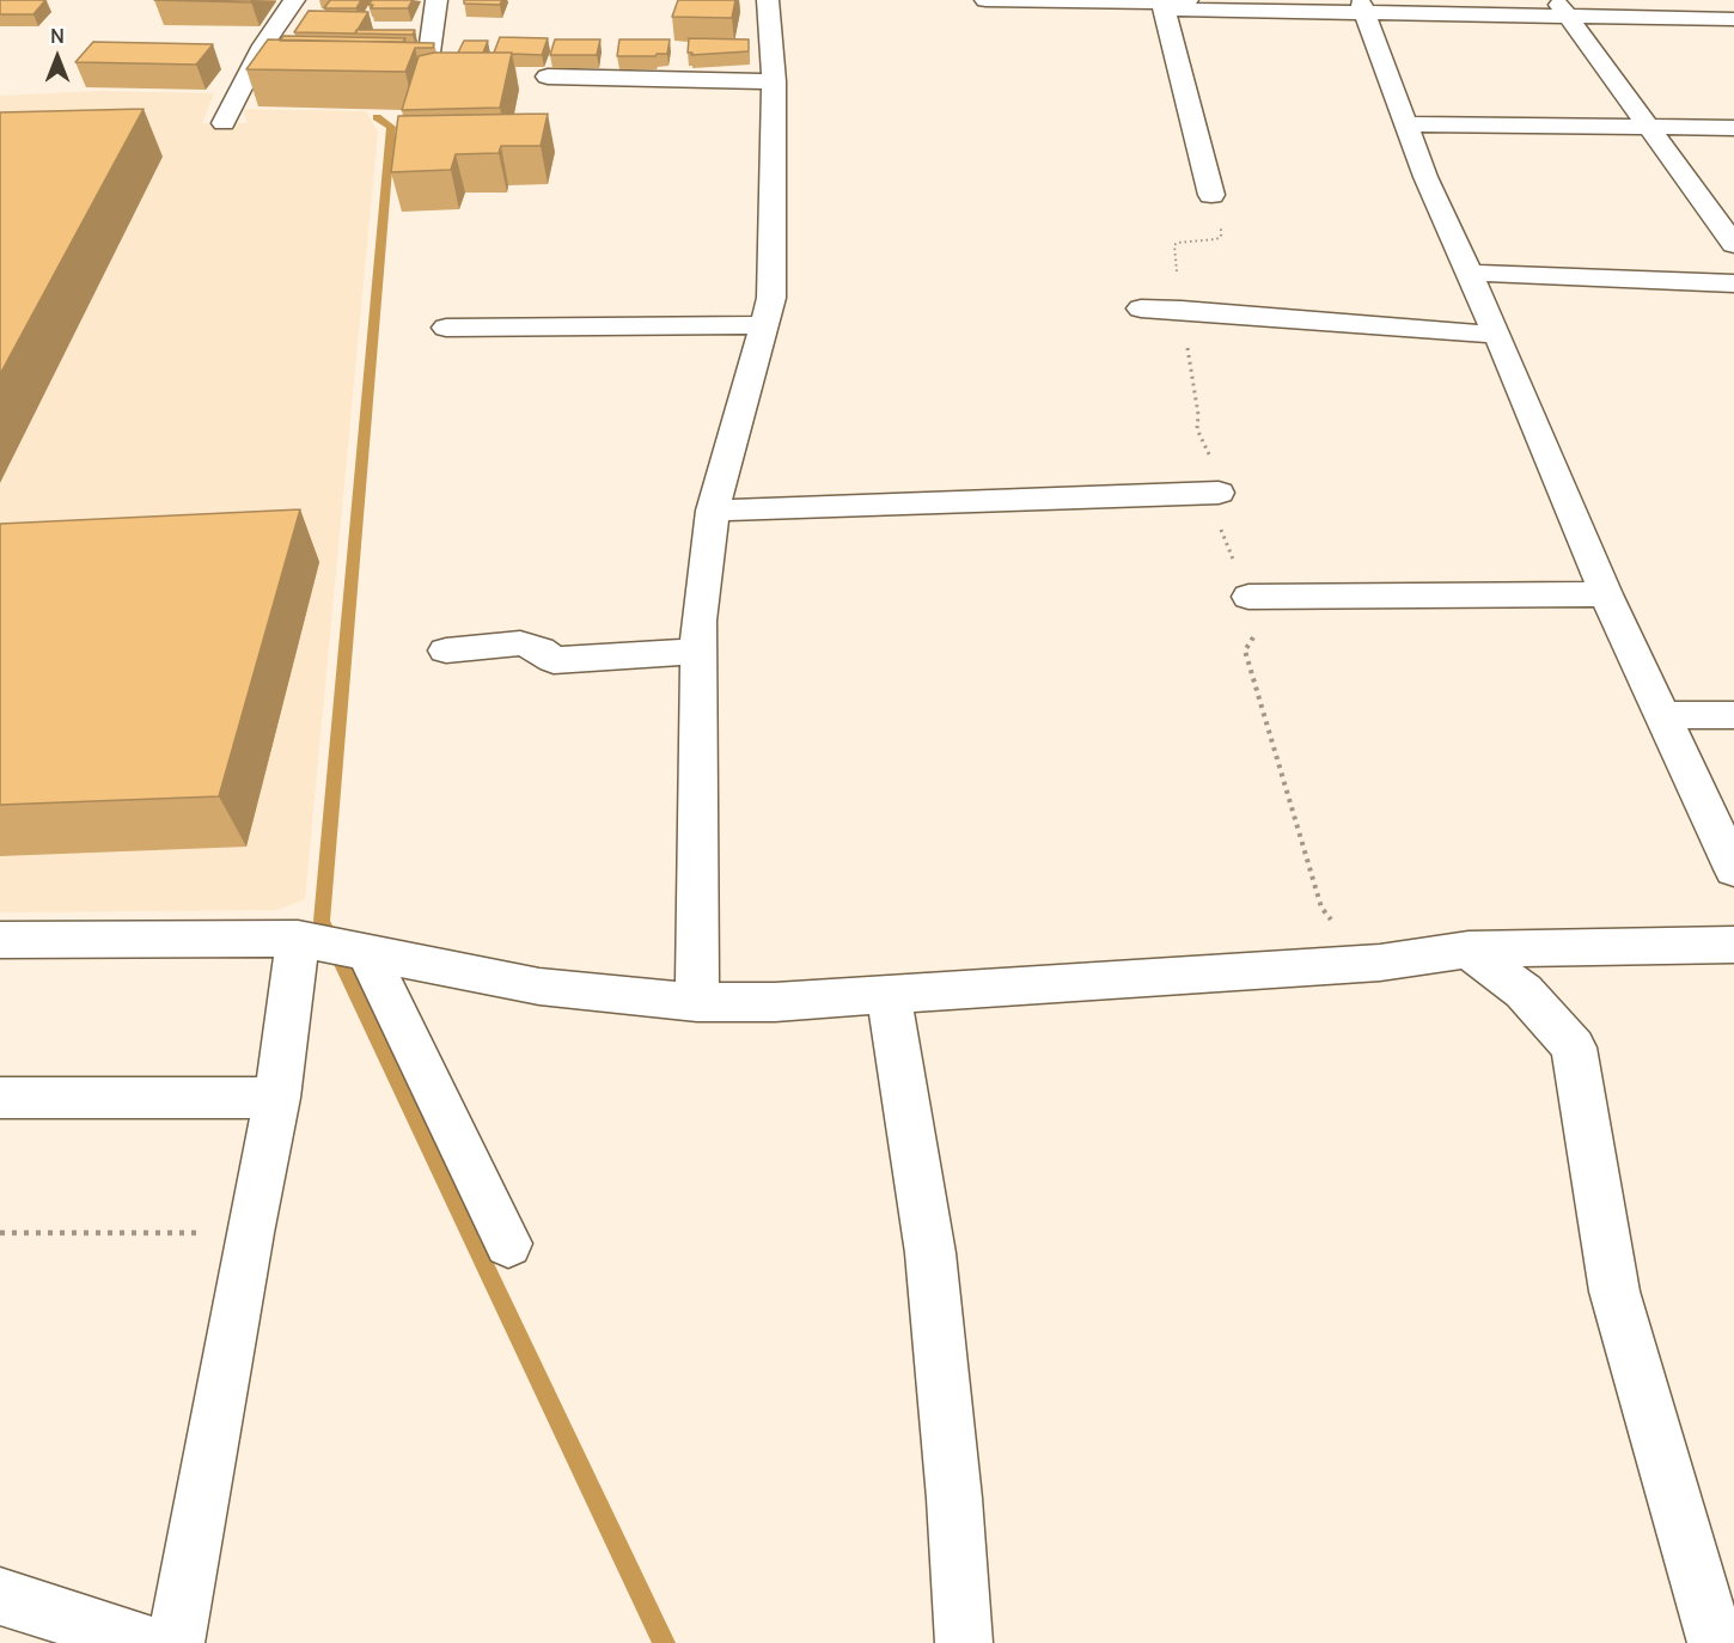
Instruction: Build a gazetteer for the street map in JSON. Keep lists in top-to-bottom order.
{
  "north": "top"
}
